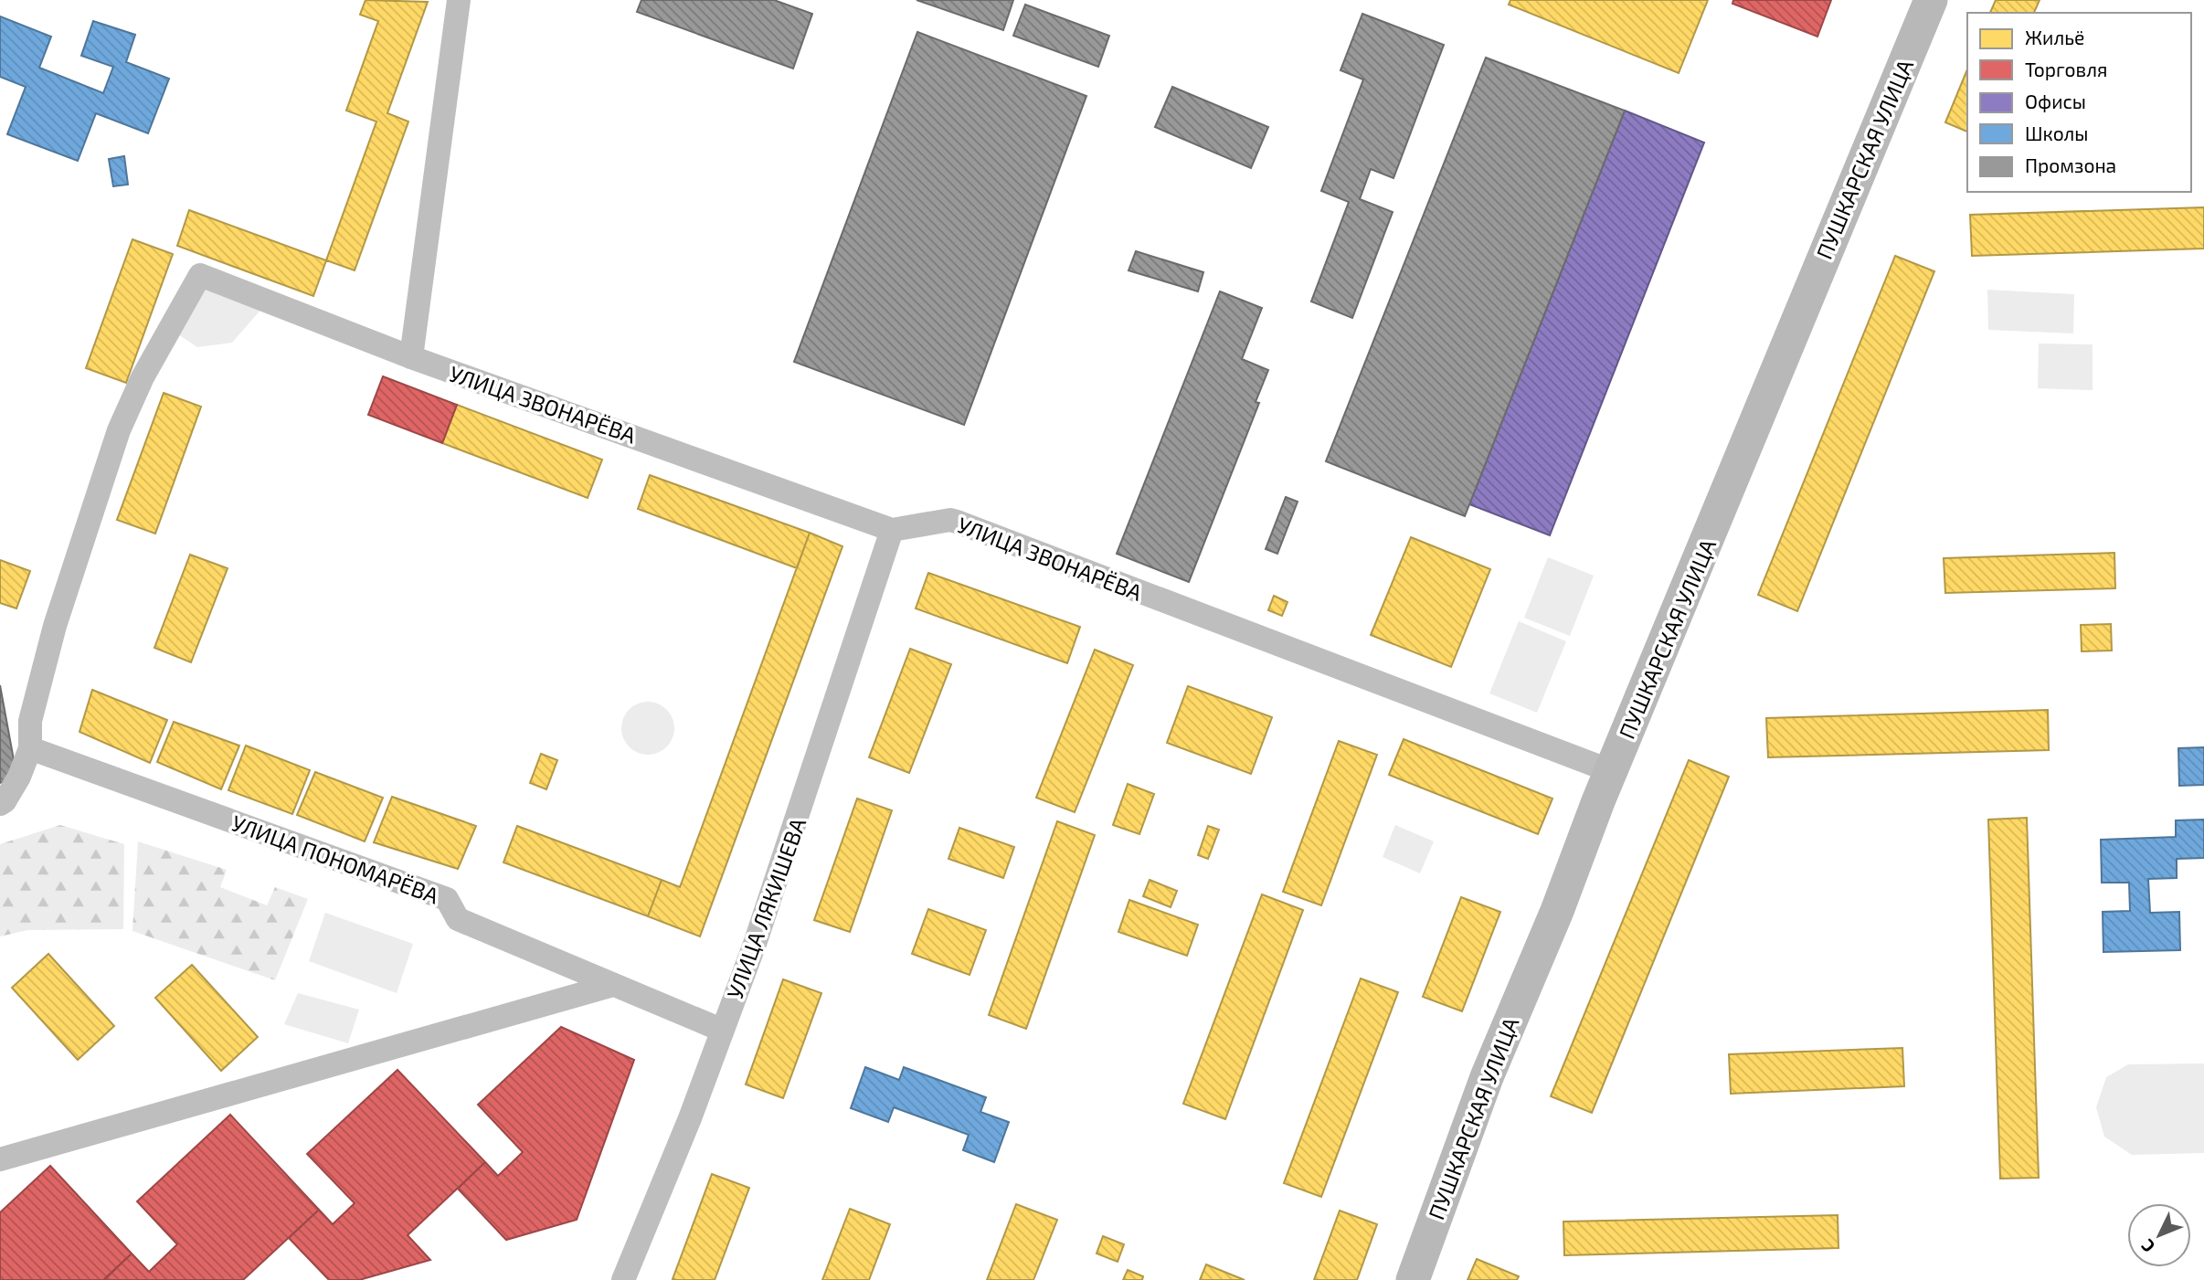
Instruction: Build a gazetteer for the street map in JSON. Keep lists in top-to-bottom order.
{
  "streets": {
    "main road": ["ПУШКАРСКАЯ УЛИЦА"],
    "street": ["УЛИЦА ЗВОНАРЁВА", "УЛИЦА ПОНОМАРЁВА", "УЛИЦА ЛЯКИШЕВА"]
  },
  "crossings": [
    ["ПУШКАРСКАЯ УЛИЦА", "УЛИЦА ЗВОНАРЁВА"],
    ["УЛИЦА ЗВОНАРЁВА", "УЛИЦА ПОНОМАРЁВА"],
    ["УЛИЦА ЗВОНАРЁВА", "УЛИЦА ЛЯКИШЕВА"],
    ["УЛИЦА ПОНОМАРЁВА", "УЛИЦА ЛЯКИШЕВА"]
  ],
  "legend": [
    "Жильё",
    "Торговля",
    "Офисы",
    "Школы",
    "Промзона"
  ],
  "north": "bottom left"
}
